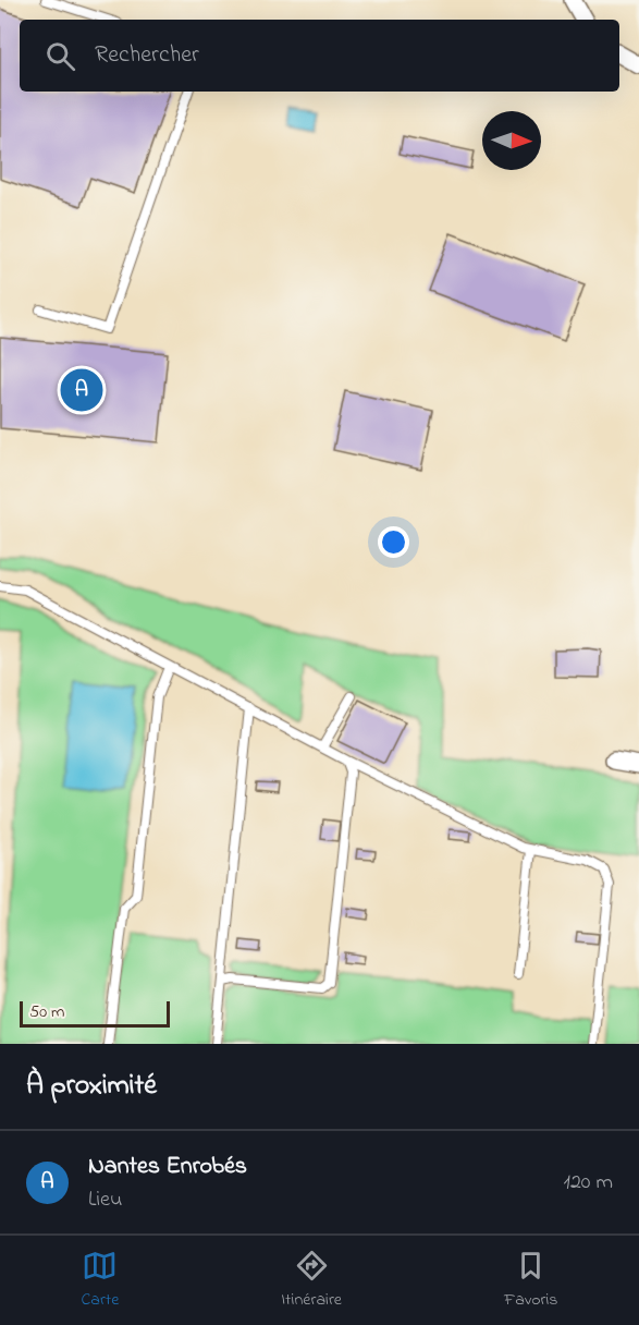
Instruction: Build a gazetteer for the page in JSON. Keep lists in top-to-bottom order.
{
  "scale_bar": "50 m",
  "north": "right",
  "page": {
    "search": "Rechercher",
    "pins": "A",
    "scale": "50 m",
    "heading": "À proximité",
    "list": [
      {
        "mark": "A",
        "name": "Nantes Enrobés",
        "note": "Lieu",
        "value": "120 m"
      }
    ],
    "nav": ["Carte", "Itinéraire", "Favoris"]
  }
}
